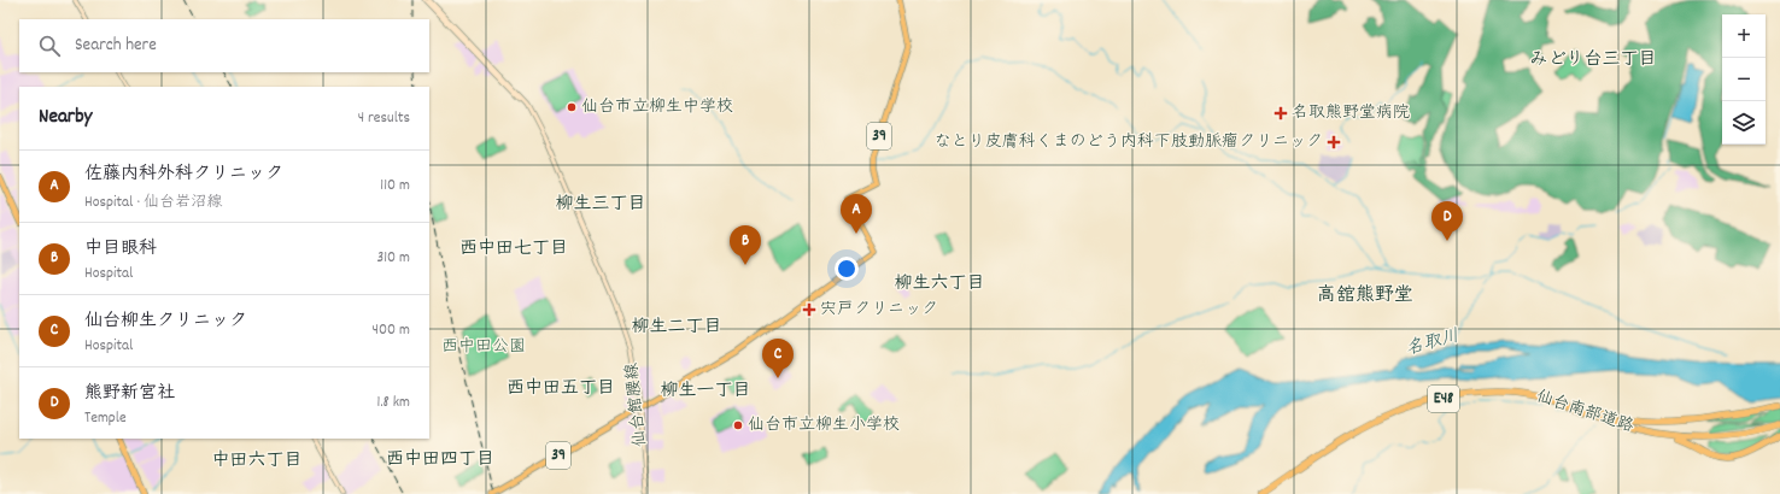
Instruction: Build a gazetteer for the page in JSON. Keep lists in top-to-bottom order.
{
  "streets": {
    "highway": ["E48", "仙台南部道路"],
    "main road": ["39", "仙台館腰線"]
  },
  "crossings": [
    ["39", "仙台館腰線"]
  ],
  "districts": [
    "みどり台三丁目",
    "柳生三丁目",
    "西中田七丁目",
    "柳生六丁目",
    "高舘熊野堂",
    "柳生二丁目",
    "西中田五丁目",
    "柳生一丁目",
    "西中田四丁目",
    "中田六丁目"
  ],
  "water": ["名取川"],
  "parks": ["西中田公園"],
  "places": {
    "other": ["仙台市立柳生中学校", "仙台市立柳生小学校"],
    "health": ["名取熊野堂病院", "なとり皮膚科くまのどう内科下肢動脈瘤クリニック", "宍戸クリニック"]
  },
  "page": {
    "map_buttons": ["+", "−"],
    "search": "Search here",
    "heading": ["Nearby", "4 results"],
    "list": [
      {
        "mark": "A",
        "name": "佐藤内科外科クリニック",
        "note": "Hospital · 仙台岩沼線",
        "value": "110 m"
      },
      {
        "mark": "B",
        "name": "中目眼科",
        "note": "Hospital",
        "value": "310 m"
      },
      {
        "mark": "C",
        "name": "仙台柳生クリニック",
        "note": "Hospital",
        "value": "400 m"
      },
      {
        "mark": "D",
        "name": "熊野新宮社",
        "note": "Temple",
        "value": "1.8 km"
      }
    ],
    "pins": [
      "A",
      "D",
      "B",
      "C"
    ]
  }
}
